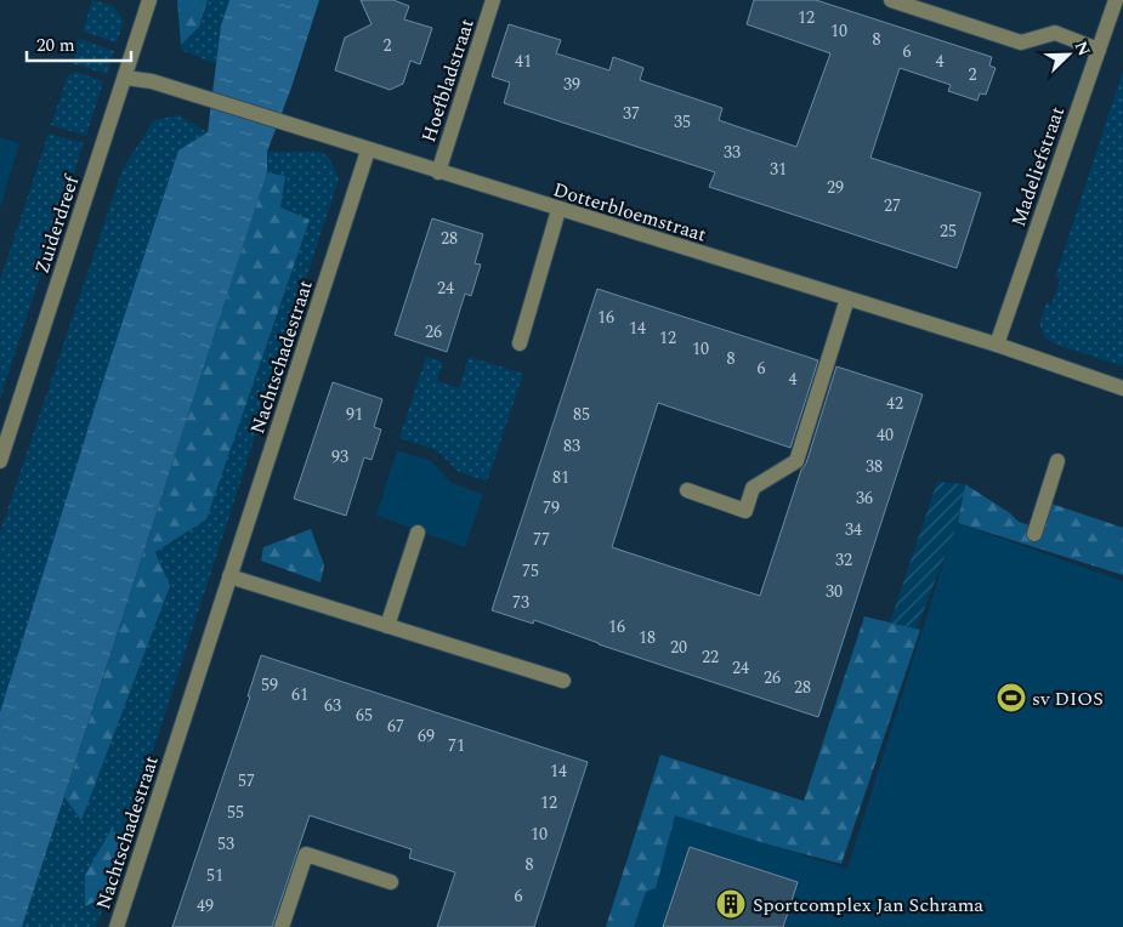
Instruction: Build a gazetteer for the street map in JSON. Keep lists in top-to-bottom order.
{
  "streets": {
    "street": [
      "Hoefbladstraat",
      "Madeliefstraat",
      "Dotterbloemstraat",
      "Zuiderdreef",
      "Nachtschadestraat"
    ]
  },
  "crossings": [
    ["Hoefbladstraat", "Dotterbloemstraat"],
    ["Madeliefstraat", "Dotterbloemstraat"],
    ["Dotterbloemstraat", "Zuiderdreef"],
    ["Dotterbloemstraat", "Nachtschadestraat"]
  ],
  "places": {
    "sports": ["sv DIOS"],
    "building": ["Sportcomplex Jan Schrama"]
  },
  "house_numbers": [
    "12",
    "10",
    "8",
    "2",
    "6",
    "41",
    "4",
    "2",
    "39",
    "37",
    "35",
    "33",
    "31",
    "29",
    "27",
    "25",
    "28",
    "24",
    "16",
    "14",
    "26",
    "12",
    "10",
    "8",
    "6",
    "4",
    "42",
    "91",
    "85",
    "40",
    "83",
    "93",
    "38",
    "81",
    "36",
    "79",
    "34",
    "77",
    "32",
    "75",
    "30",
    "73",
    "16",
    "18",
    "20",
    "22",
    "24",
    "26",
    "59",
    "28",
    "61",
    "63",
    "65",
    "67",
    "69",
    "71",
    "14",
    "57",
    "12",
    "55",
    "10",
    "53",
    "8",
    "51",
    "6",
    "49"
  ],
  "scale_bar": "20 m",
  "north": "top right"
}
